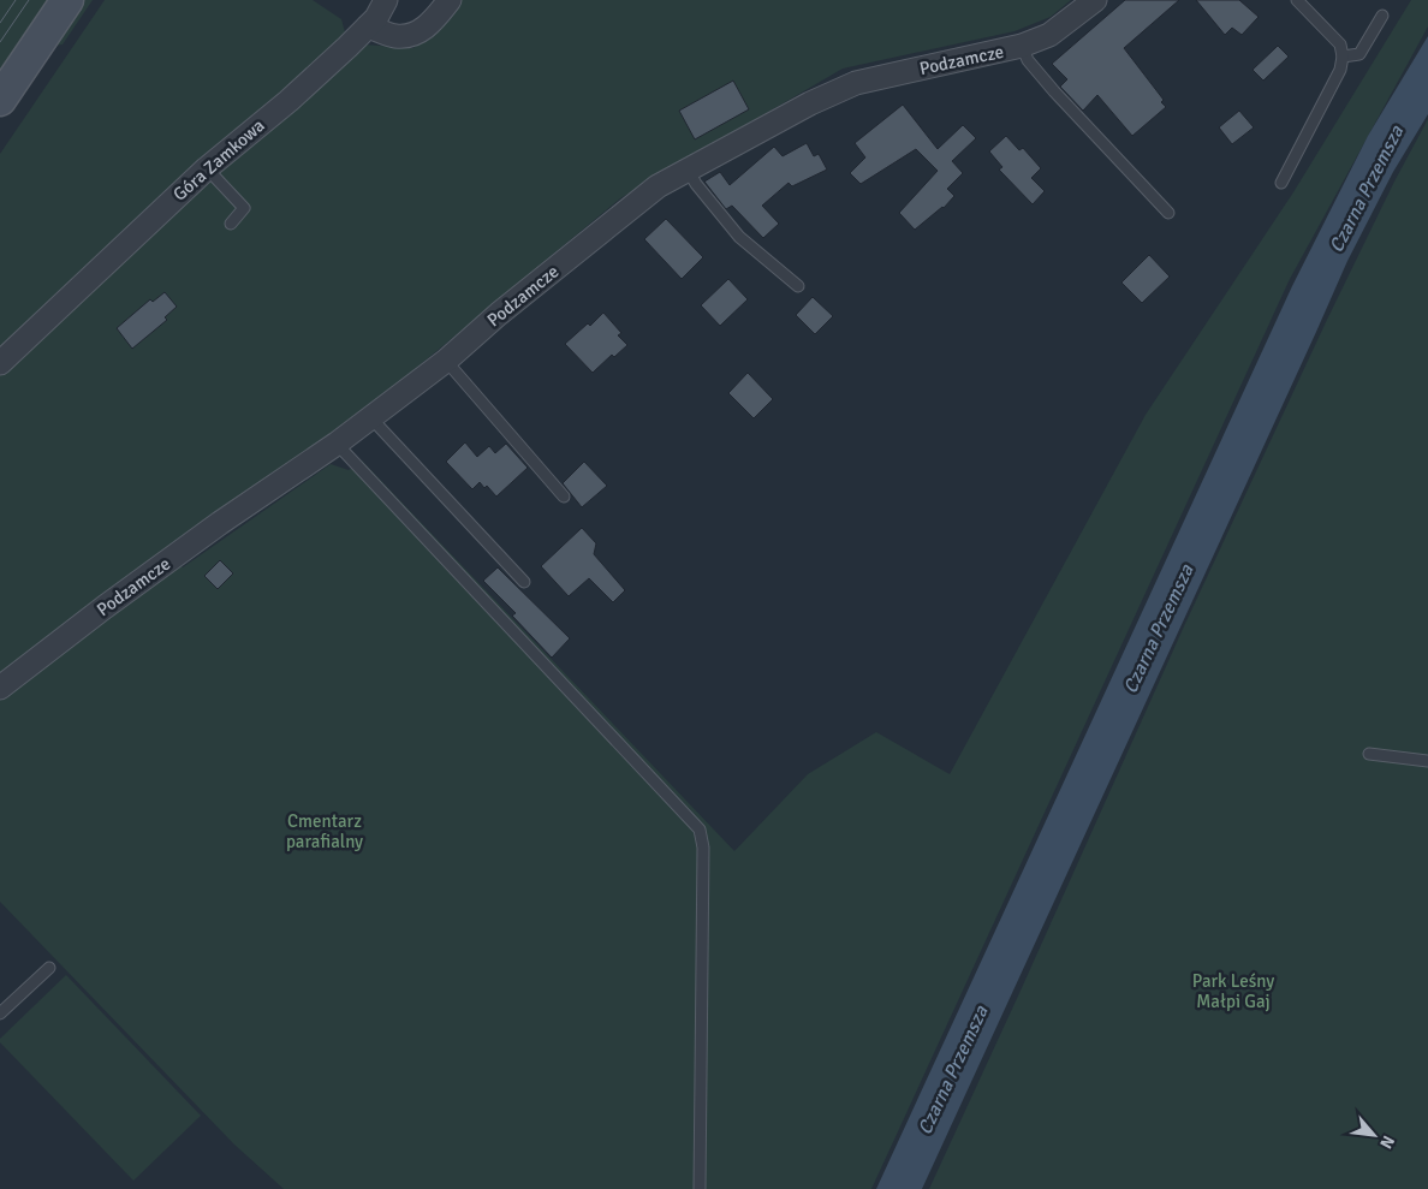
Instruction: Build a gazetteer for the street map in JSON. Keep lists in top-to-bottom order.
{
  "streets": {
    "street": ["Podzamcze", "Góra Zamkowa"]
  },
  "water": ["Czarna Przemsza"],
  "parks": ["Cmentarz parafialny", "Park Leśny Małpi Gaj"],
  "north": "bottom right"
}
